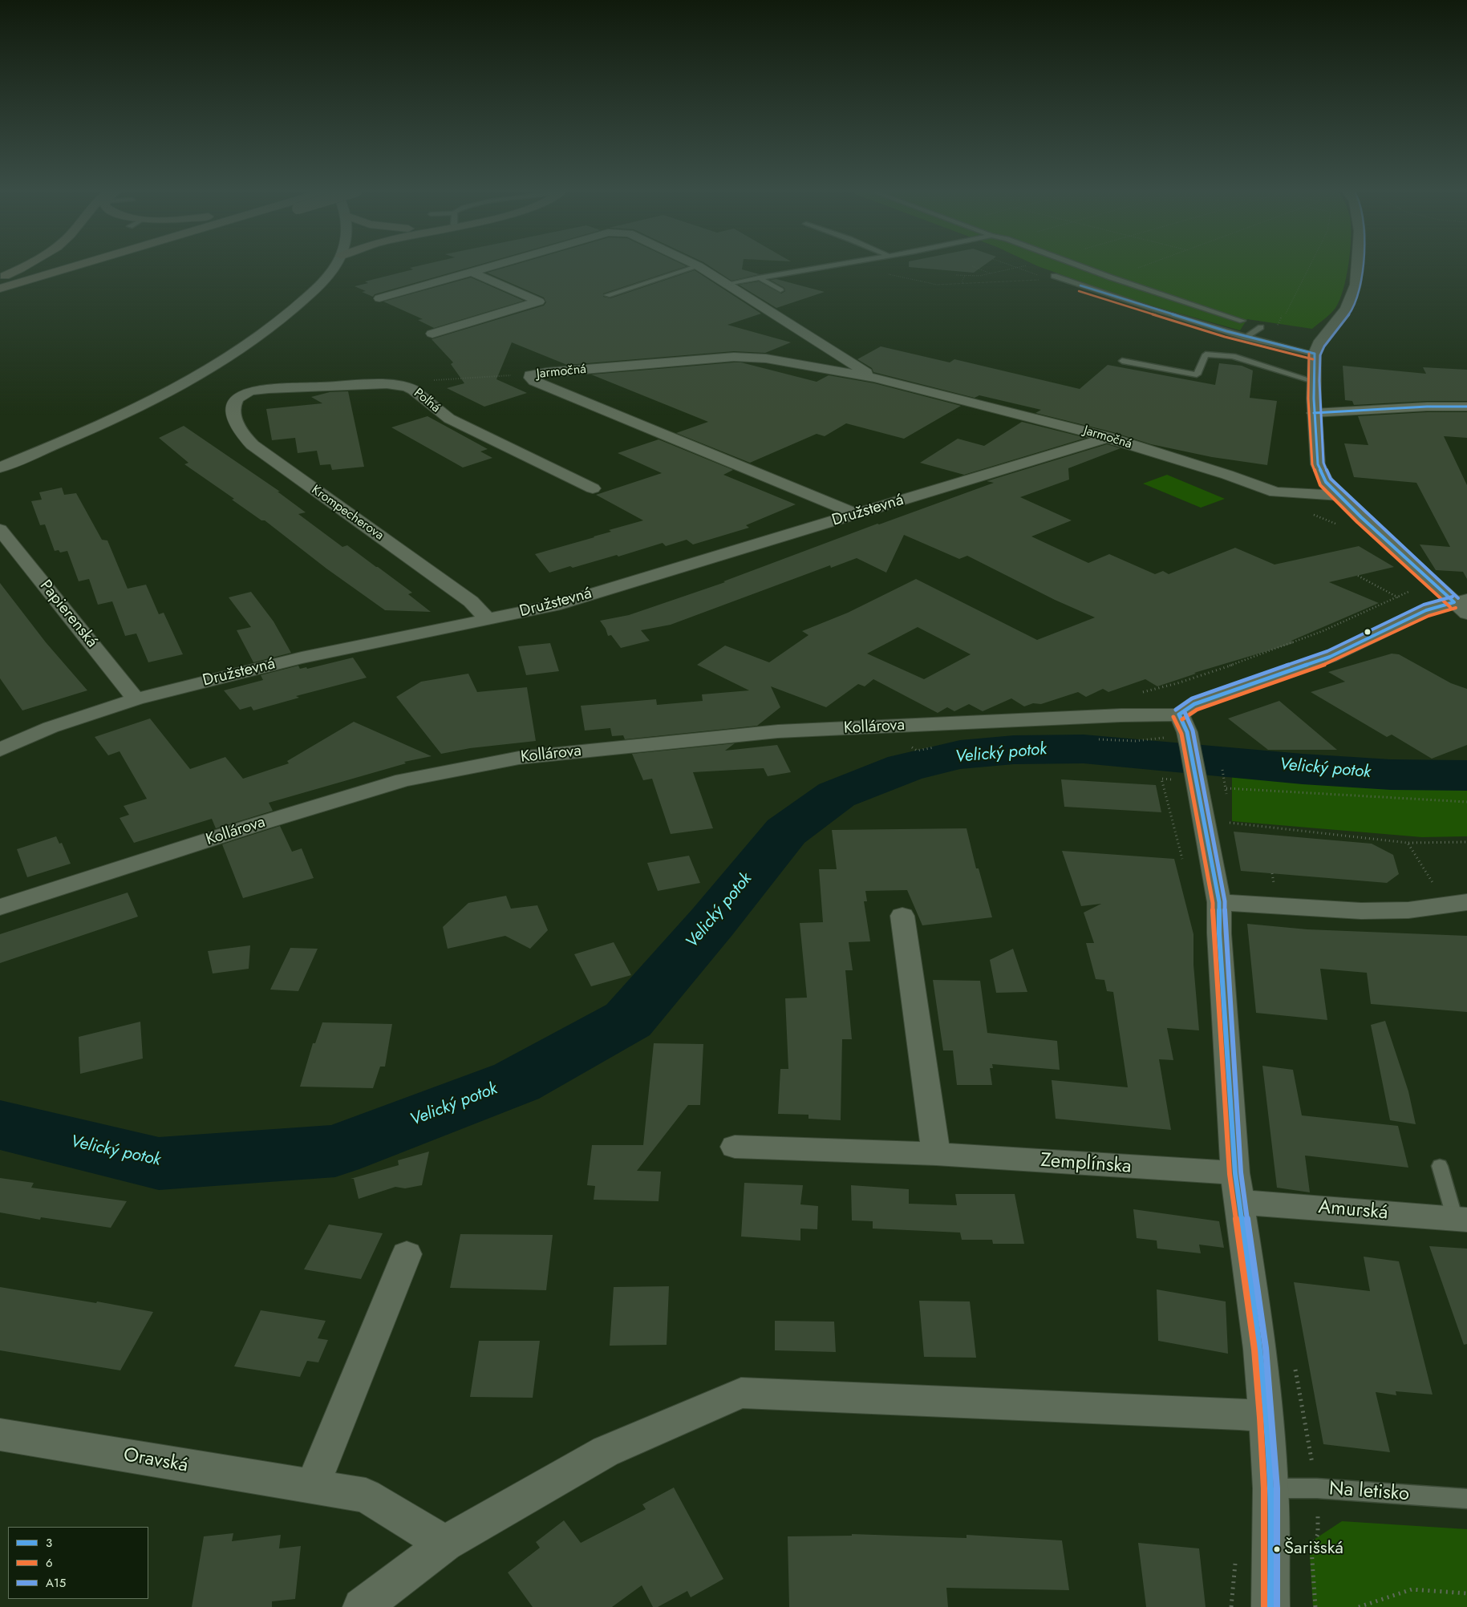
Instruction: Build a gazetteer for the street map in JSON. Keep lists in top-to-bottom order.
{
  "streets": {
    "street": [
      "Jarmočná",
      "Poľná",
      "Družstevná",
      "Krompecherova",
      "Papierenská",
      "Kollárova",
      "Zemplínska",
      "Amurská",
      "Oravská"
    ],
    "lane": ["Na letisko"]
  },
  "crossings": [
    ["Jarmočná", "Družstevná"],
    ["Poľná", "Krompecherova"],
    ["Družstevná", "Krompecherova"],
    ["Družstevná", "Papierenská"]
  ],
  "water": ["Velický potok"],
  "places": ["Šarišská"],
  "lines": ["transit line A15", "transit line 3", "transit line 6"],
  "legend": ["3", "6", "A15"]
}
